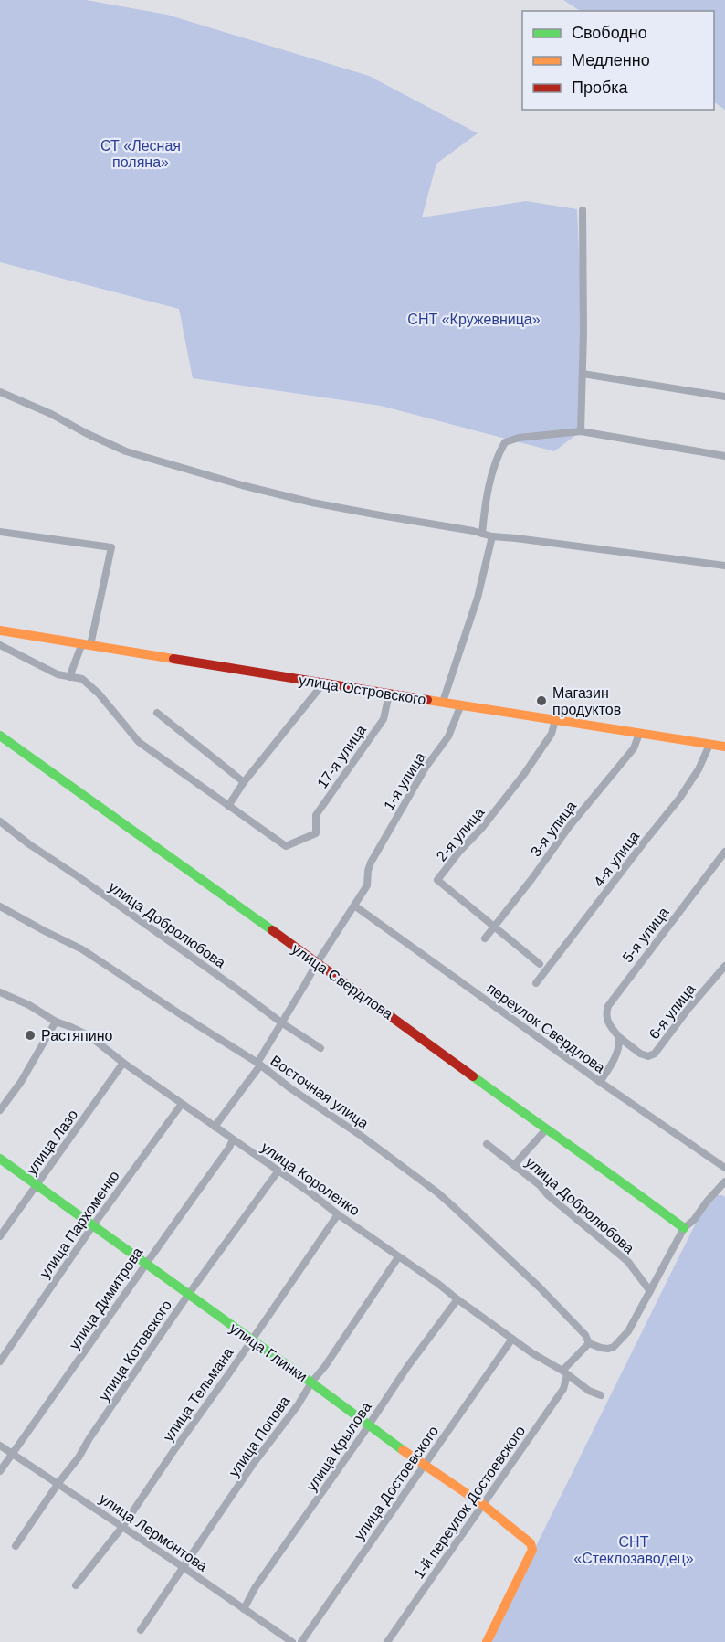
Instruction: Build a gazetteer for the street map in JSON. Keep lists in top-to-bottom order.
{
  "streets": {
    "street": [
      "улица Островского",
      "17-я улица",
      "1-я улица",
      "3-я улица",
      "2-я улица",
      "4-я улица",
      "улица Добролюбова",
      "5-я улица",
      "улица Свердлова",
      "6-я улица",
      "переулок Свердлова",
      "Восточная улица",
      "улица Лазо",
      "улица Короленко",
      "улица Пархоменко",
      "улица Димитрова",
      "улица Котовского",
      "улица Глинки",
      "улица Тельмана",
      "улица Попова",
      "улица Крылова",
      "улица Достоевского",
      "1-й переулок Достоевского",
      "улица Лермонтова"
    ]
  },
  "crossings": [
    ["улица Островского", "17-я улица"],
    ["улица Островского", "1-я улица"],
    ["улица Островского", "3-я улица"],
    ["улица Островского", "2-я улица"],
    ["улица Островского", "4-я улица"],
    ["1-я улица", "улица Добролюбова"],
    ["1-я улица", "улица Свердлова"],
    ["1-я улица", "переулок Свердлова"],
    ["1-я улица", "Восточная улица"],
    ["1-я улица", "улица Короленко"],
    ["3-я улица", "2-я улица"],
    ["5-я улица", "6-я улица"],
    ["Восточная улица", "1-й переулок Достоевского"],
    ["улица Лазо", "улица Короленко"],
    ["улица Лазо", "улица Глинки"],
    ["улица Короленко", "улица Пархоменко"],
    ["улица Короленко", "улица Димитрова"],
    ["улица Короленко", "улица Котовского"],
    ["улица Короленко", "улица Тельмана"],
    ["улица Короленко", "улица Попова"],
    ["улица Короленко", "улица Крылова"],
    ["улица Короленко", "улица Достоевского"],
    ["улица Короленко", "1-й переулок Достоевского"],
    ["улица Пархоменко", "улица Глинки"],
    ["улица Димитрова", "улица Глинки"],
    ["улица Димитрова", "улица Лермонтова"],
    ["улица Котовского", "улица Глинки"],
    ["улица Котовского", "улица Лермонтова"],
    ["улица Глинки", "улица Тельмана"],
    ["улица Глинки", "улица Попова"],
    ["улица Глинки", "улица Крылова"],
    ["улица Глинки", "улица Достоевского"],
    ["улица Глинки", "1-й переулок Достоевского"],
    ["улица Тельмана", "улица Лермонтова"],
    ["улица Попова", "улица Лермонтова"],
    ["улица Крылова", "улица Лермонтова"]
  ],
  "parks": ["СТ «Лесная поляна»", "СНТ «Кружевница»", "СНТ «Стеклозаводец»"],
  "places": ["Магазин продуктов", "Растяпино"],
  "legend": ["Свободно", "Медленно", "Пробка"]
}
